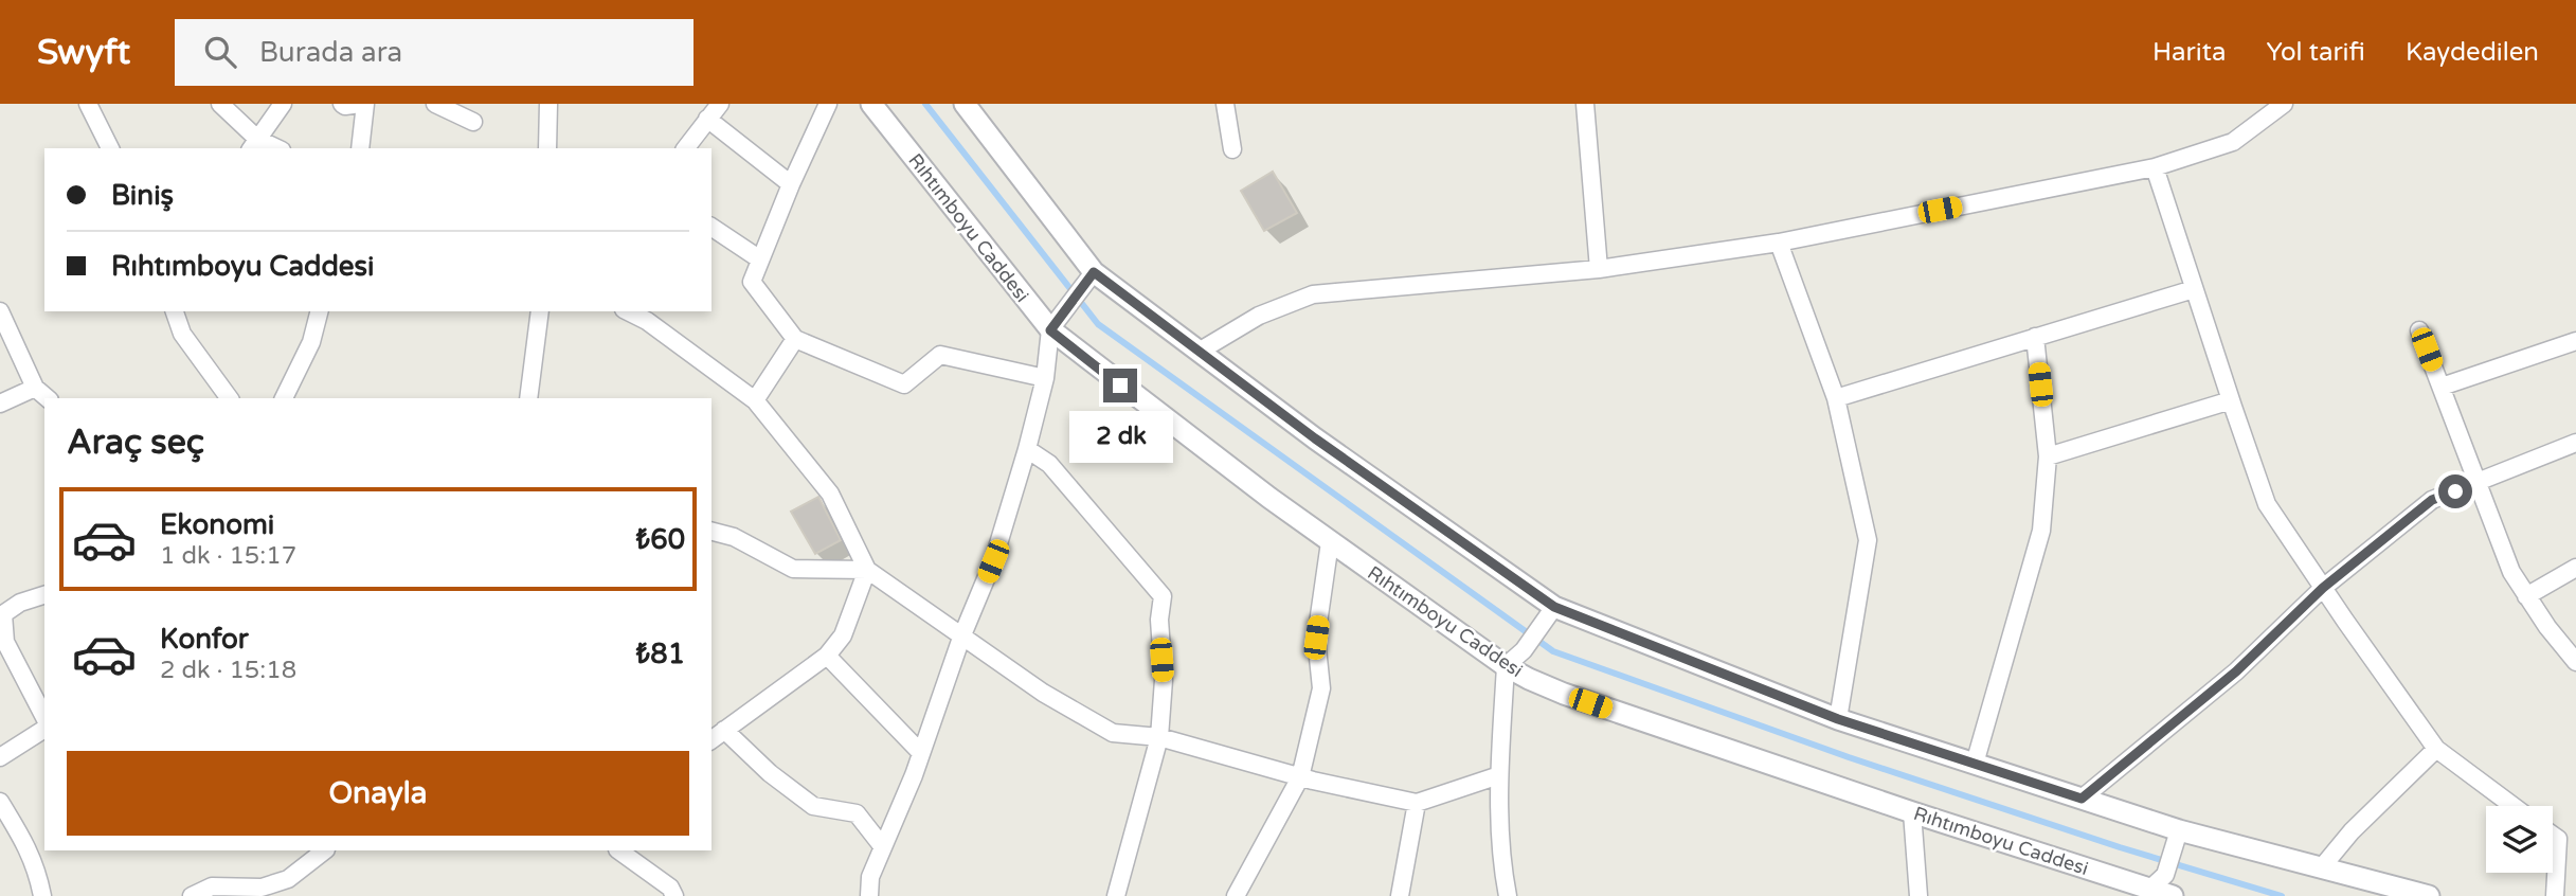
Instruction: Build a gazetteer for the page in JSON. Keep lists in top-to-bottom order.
{
  "streets": {
    "street": ["Rıhtımboyu Caddesi"]
  },
  "page": {
    "header": "Swyft",
    "search": "Burada ara",
    "nav": ["Harita", "Yol tarifi", "Kaydedilen"],
    "banner": ["Biniş", "Rıhtımboyu Caddesi"],
    "heading": "Araç seç",
    "bubble": "2 dk",
    "list": [
      {
        "name": "Ekonomi",
        "note": "1 dk · 15:17",
        "value": "₺60"
      },
      {
        "name": "Konfor",
        "note": "2 dk · 15:18",
        "value": "₺81"
      }
    ],
    "buttons": "Onayla"
  }
}
